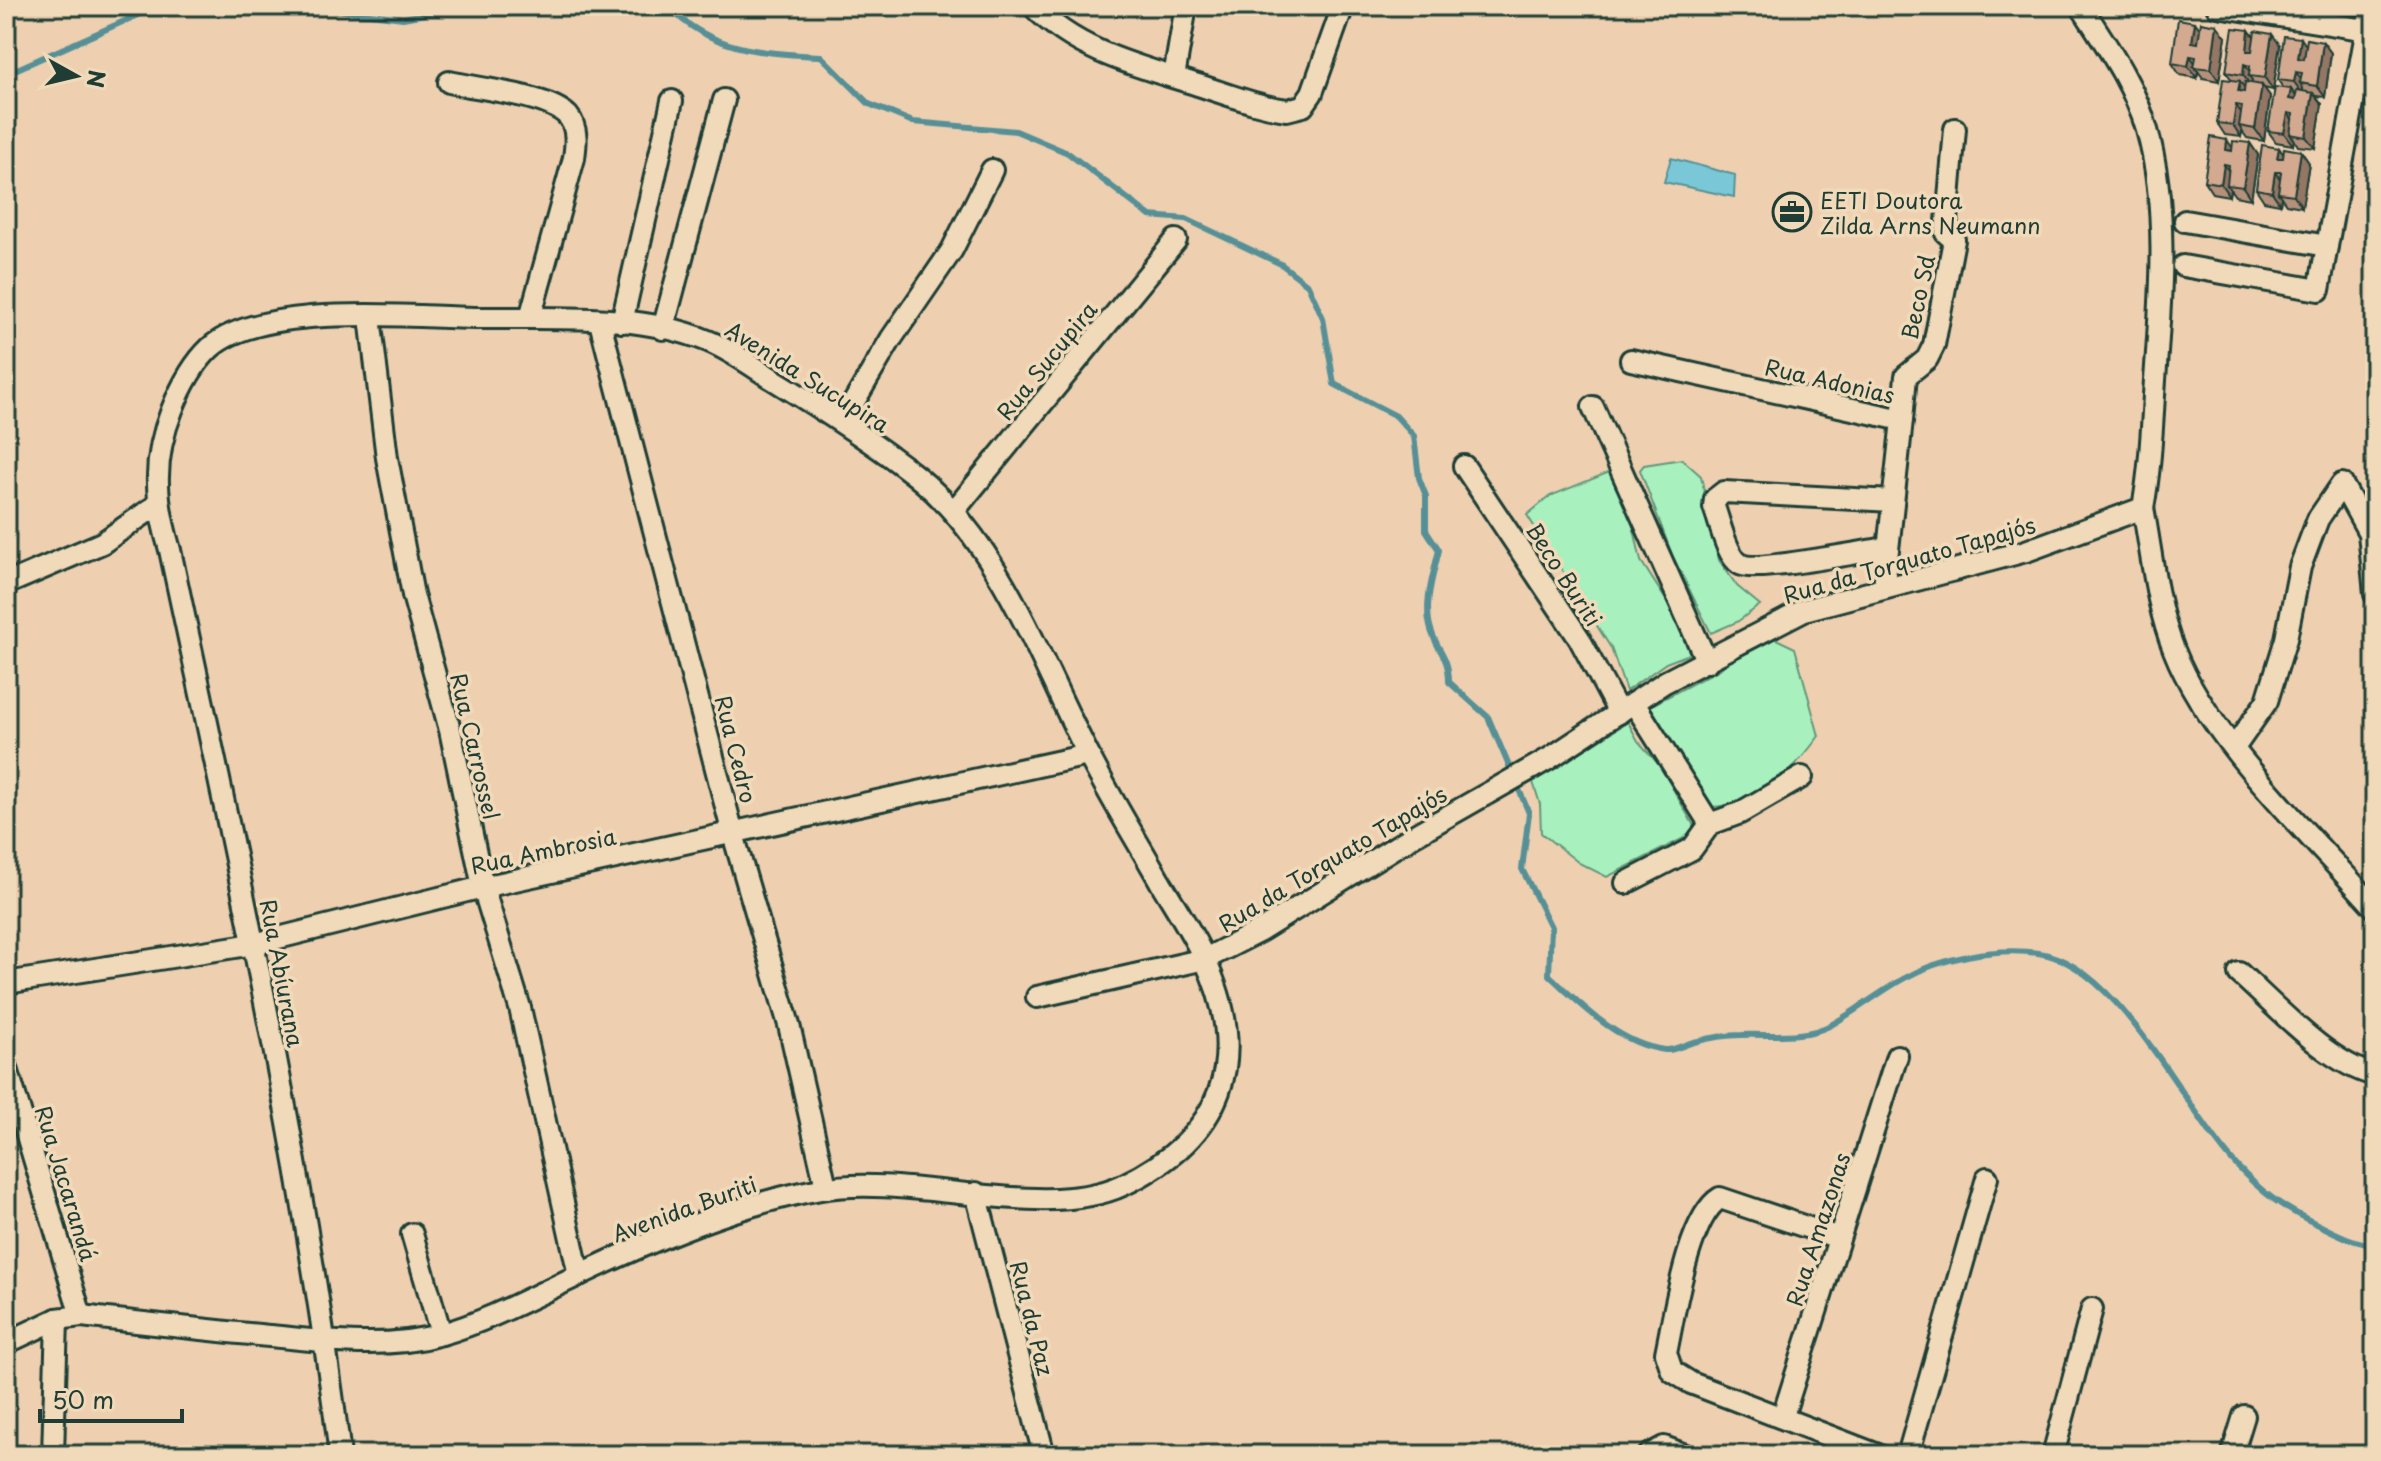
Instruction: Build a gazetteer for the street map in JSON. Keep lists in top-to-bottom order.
{
  "streets": {
    "street": [
      "Beco Sd",
      "Rua Sucupira",
      "Avenida Sucupira",
      "Rua Adonias",
      "Rua da Torquato Tapajós",
      "Beco Buriti",
      "Rua Carrossel",
      "Rua Cedro",
      "Rua Ambrosia",
      "Rua Abíurana",
      "Rua Jacarandá",
      "Avenida Buriti",
      "Rua Amazonas",
      "Rua da Paz"
    ]
  },
  "crossings": [
    ["Beco Sd", "Rua Adonias"],
    ["Rua Sucupira", "Avenida Sucupira"],
    ["Avenida Sucupira", "Rua da Torquato Tapajós"],
    ["Avenida Sucupira", "Rua Carrossel"],
    ["Avenida Sucupira", "Rua Cedro"],
    ["Avenida Sucupira", "Rua Ambrosia"],
    ["Avenida Sucupira", "Rua Abíurana"],
    ["Avenida Sucupira", "Avenida Buriti"],
    ["Rua Adonias", "Rua da Torquato Tapajós"],
    ["Rua da Torquato Tapajós", "Beco Buriti"],
    ["Rua da Torquato Tapajós", "Avenida Buriti"],
    ["Rua Carrossel", "Rua Ambrosia"],
    ["Rua Carrossel", "Avenida Buriti"],
    ["Rua Cedro", "Rua Ambrosia"],
    ["Rua Cedro", "Avenida Buriti"],
    ["Rua Ambrosia", "Rua Abíurana"],
    ["Rua Abíurana", "Avenida Buriti"],
    ["Rua Jacarandá", "Avenida Buriti"],
    ["Avenida Buriti", "Rua da Paz"]
  ],
  "places": {
    "office": ["EETI Doutora Zilda Arns Neumann"]
  },
  "scale_bar": "50 m",
  "north": "right"
}
